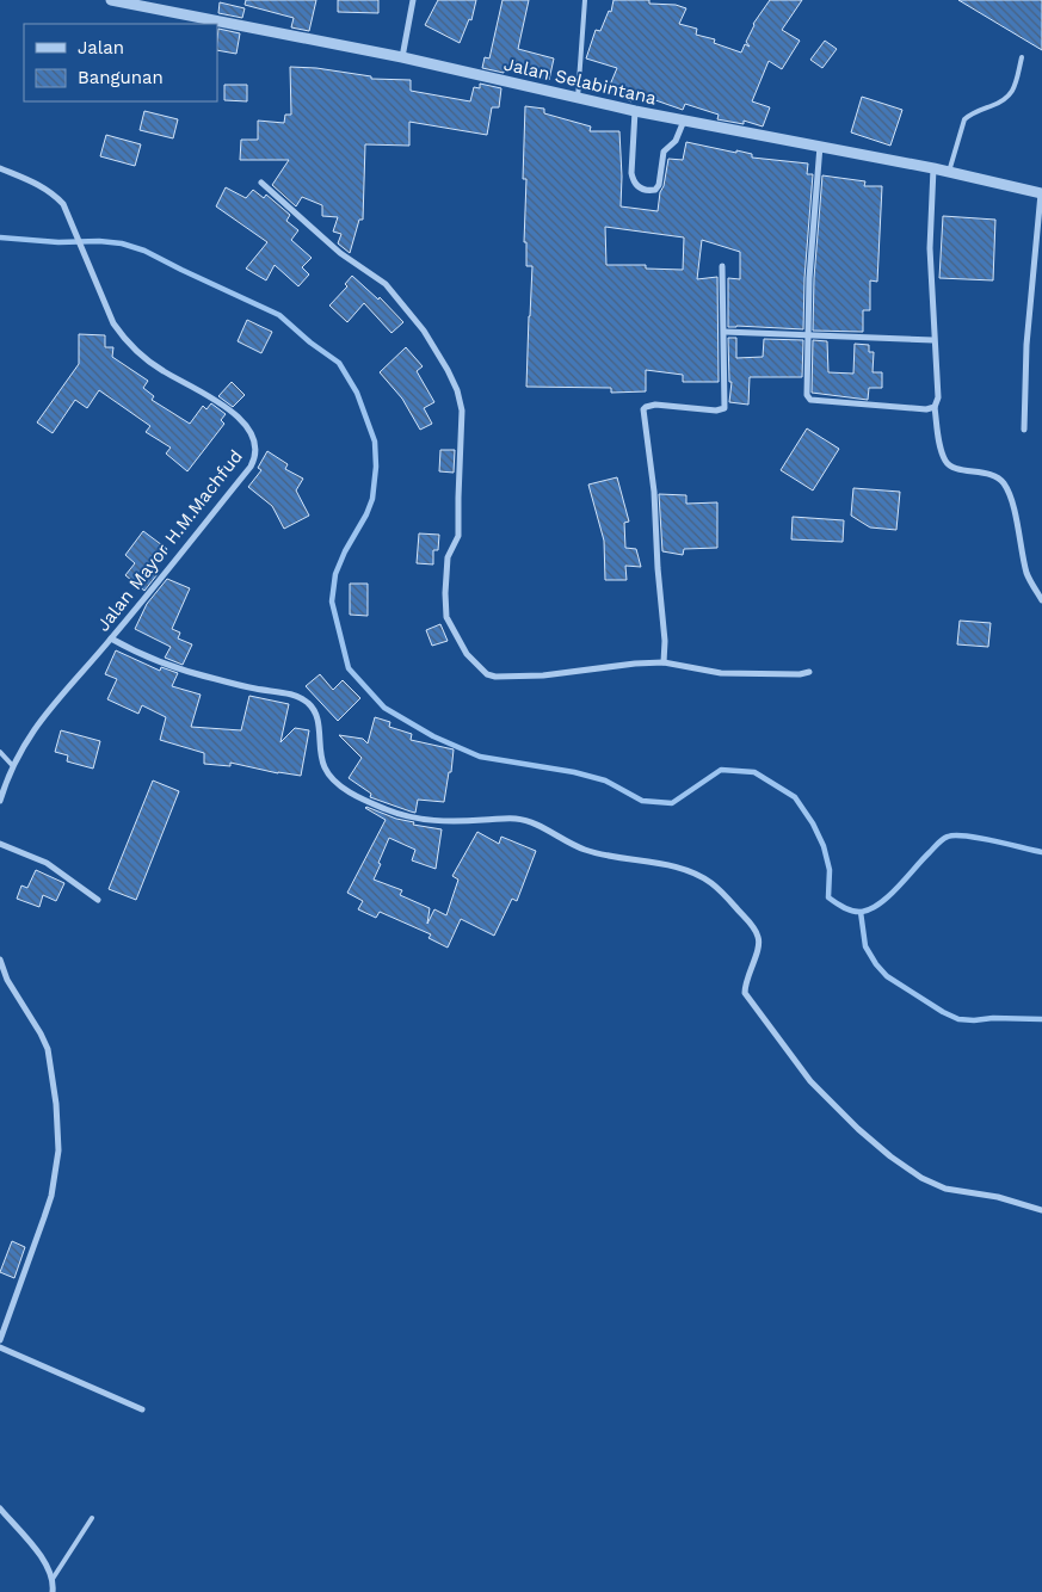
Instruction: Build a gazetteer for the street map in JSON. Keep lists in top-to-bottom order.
{
  "streets": {
    "street": ["Jalan Selabintana", "Jalan Mayor H.M.Machfud"]
  },
  "legend": ["Jalan", "Bangunan"]
}
